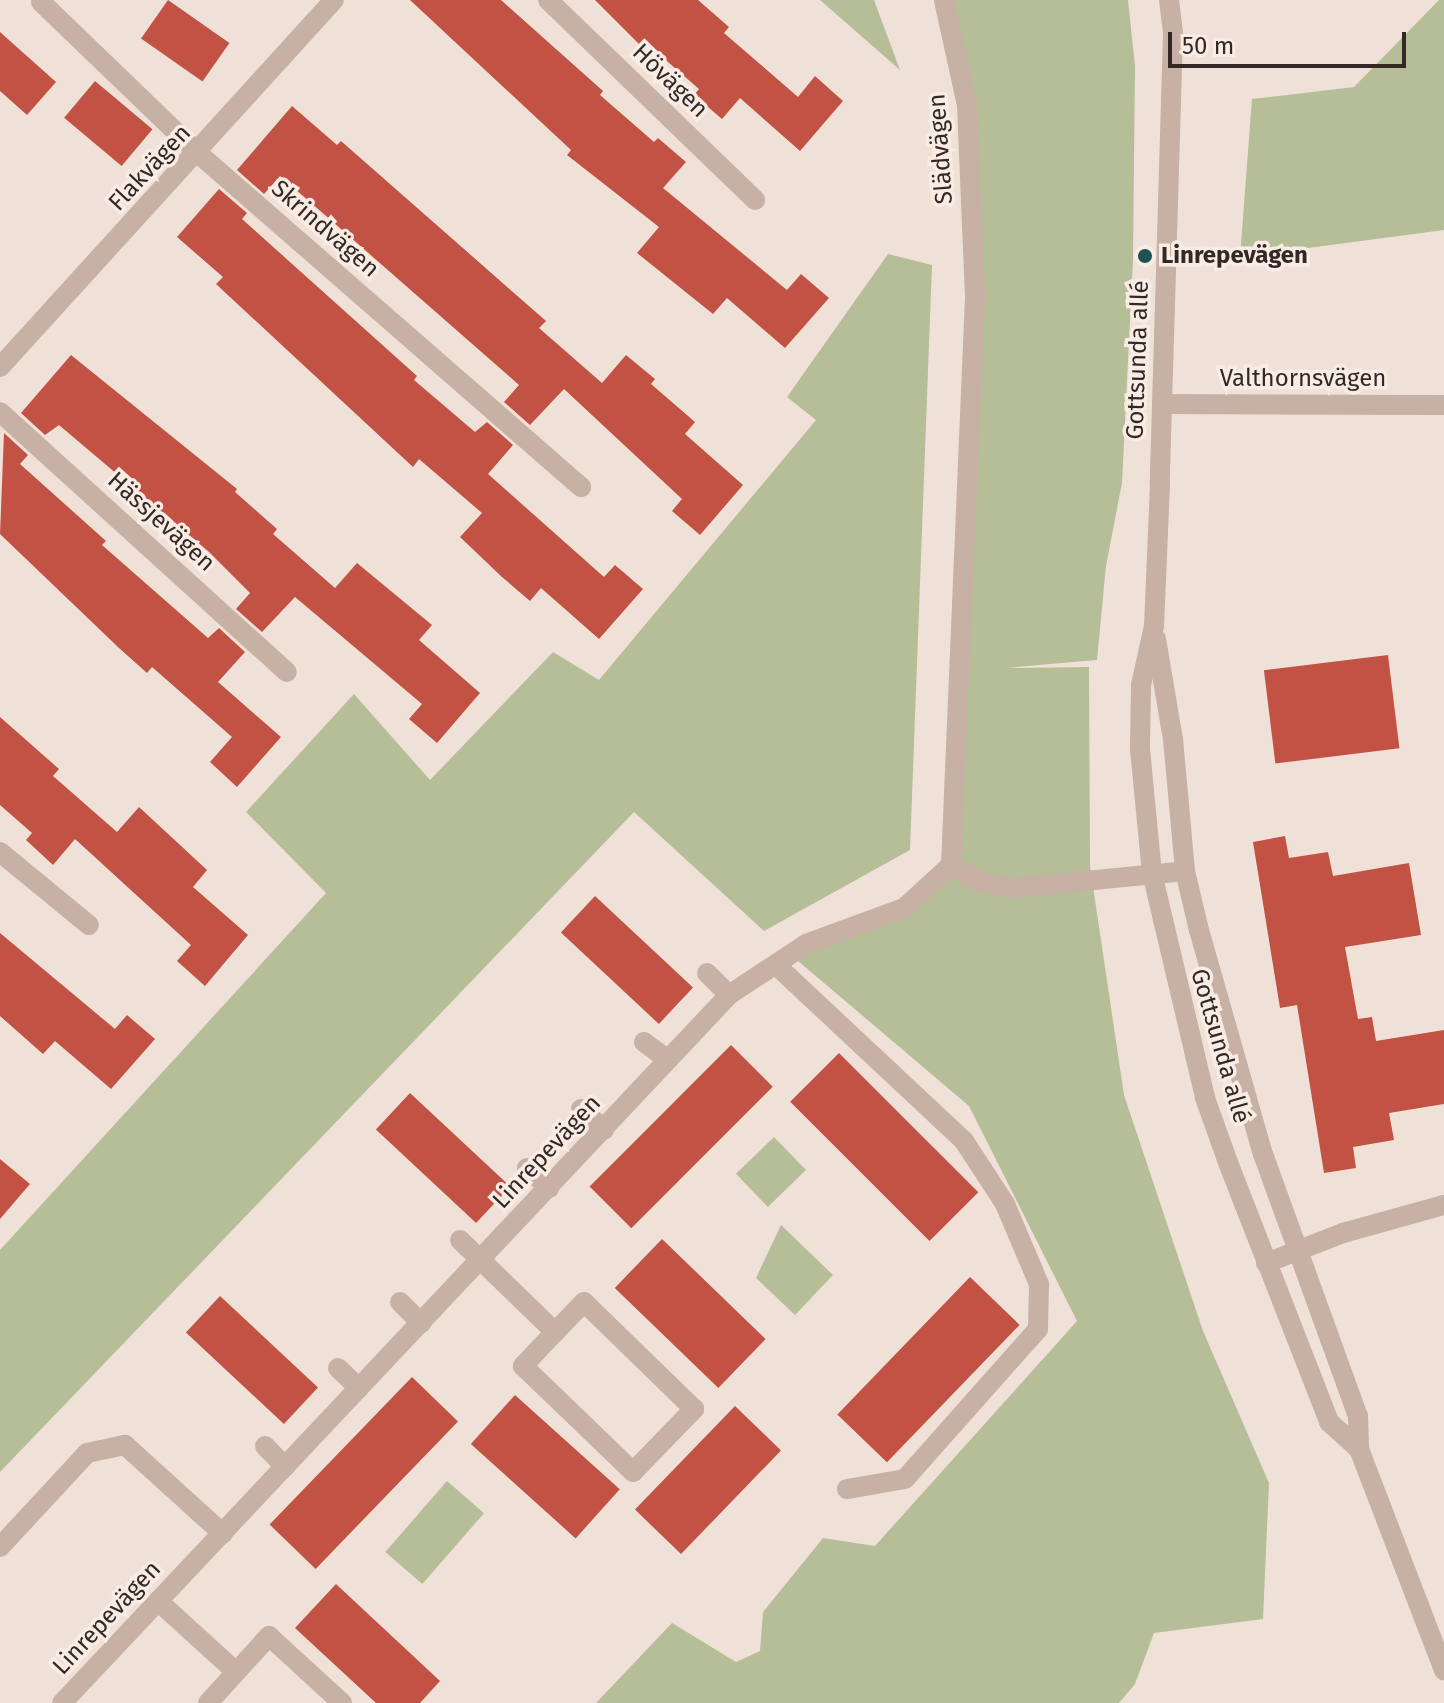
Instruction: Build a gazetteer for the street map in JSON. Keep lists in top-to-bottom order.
{
  "streets": {
    "street": [
      "Hövägen",
      "Slädvägen",
      "Flakvägen",
      "Skrindvägen",
      "Gottsunda allé",
      "Valthornsvägen",
      "Hässjevägen",
      "Linrepevägen"
    ]
  },
  "crossings": [
    ["Slädvägen", "Linrepevägen"],
    ["Flakvägen", "Skrindvägen"],
    ["Gottsunda allé", "Valthornsvägen"]
  ],
  "places": ["Linrepevägen"],
  "scale_bar": "50 m"
}
